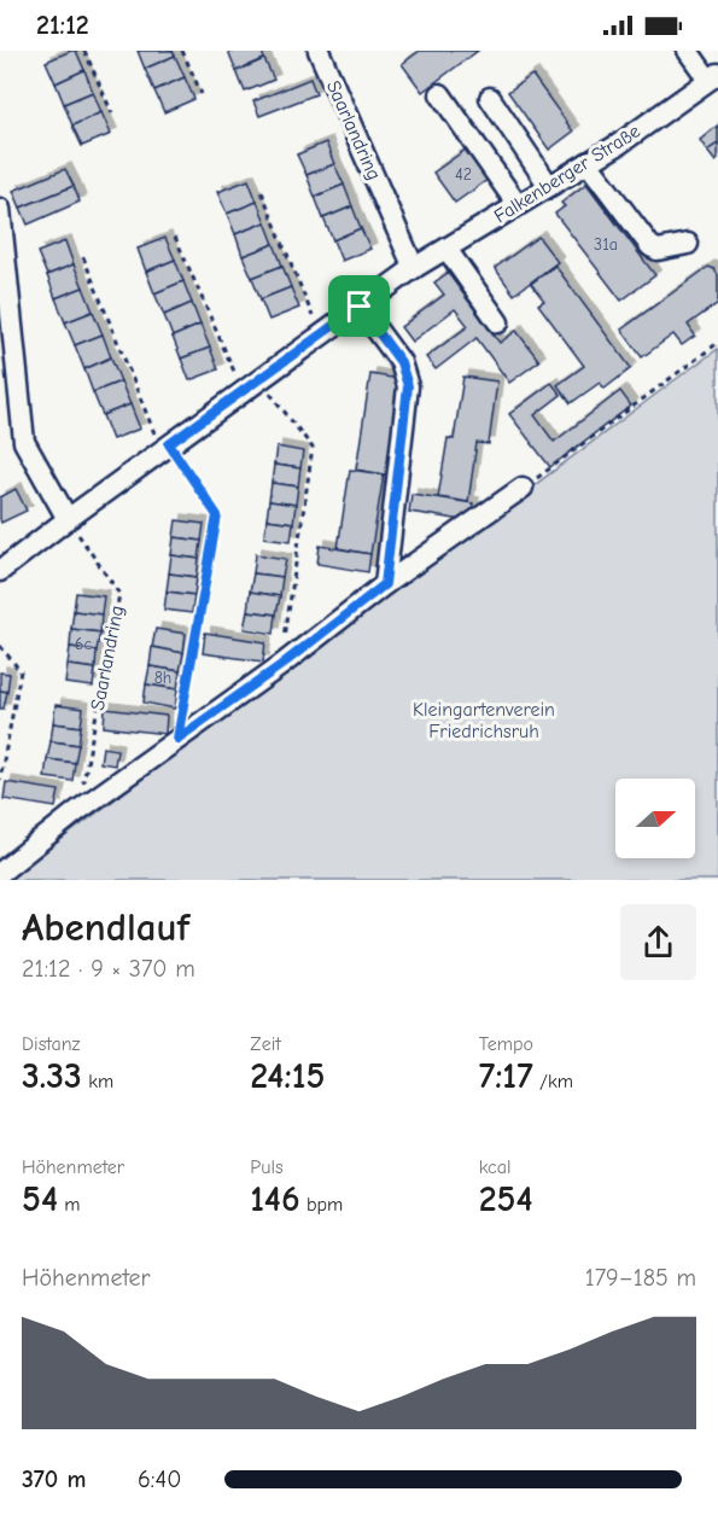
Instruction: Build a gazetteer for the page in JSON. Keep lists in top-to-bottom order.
{
  "streets": {
    "street": ["Saarlandring", "Falkenberger Straße"]
  },
  "crossings": [
    ["Saarlandring", "Falkenberger Straße"]
  ],
  "parks": ["Kleingartenverein Friedrichsruh"],
  "house_numbers": [
    "42",
    "31a",
    "6c",
    "8h"
  ],
  "north": "right",
  "page": {
    "status": "21:12",
    "heading": ["Abendlauf", "21:12 · 9 × 370 m"],
    "stats": [
      ["Distanz", "3.33 km"],
      ["Zeit", "24:15"],
      ["Tempo", "7:17 /km"],
      ["Höhenmeter", "54 m"],
      ["Puls", "146 bpm"],
      ["kcal", "254"]
    ],
    "chart": ["Höhenmeter", "179–185 m"],
    "list": [
      {
        "name": "370 m",
        "note": "6:40"
      }
    ]
  }
}
